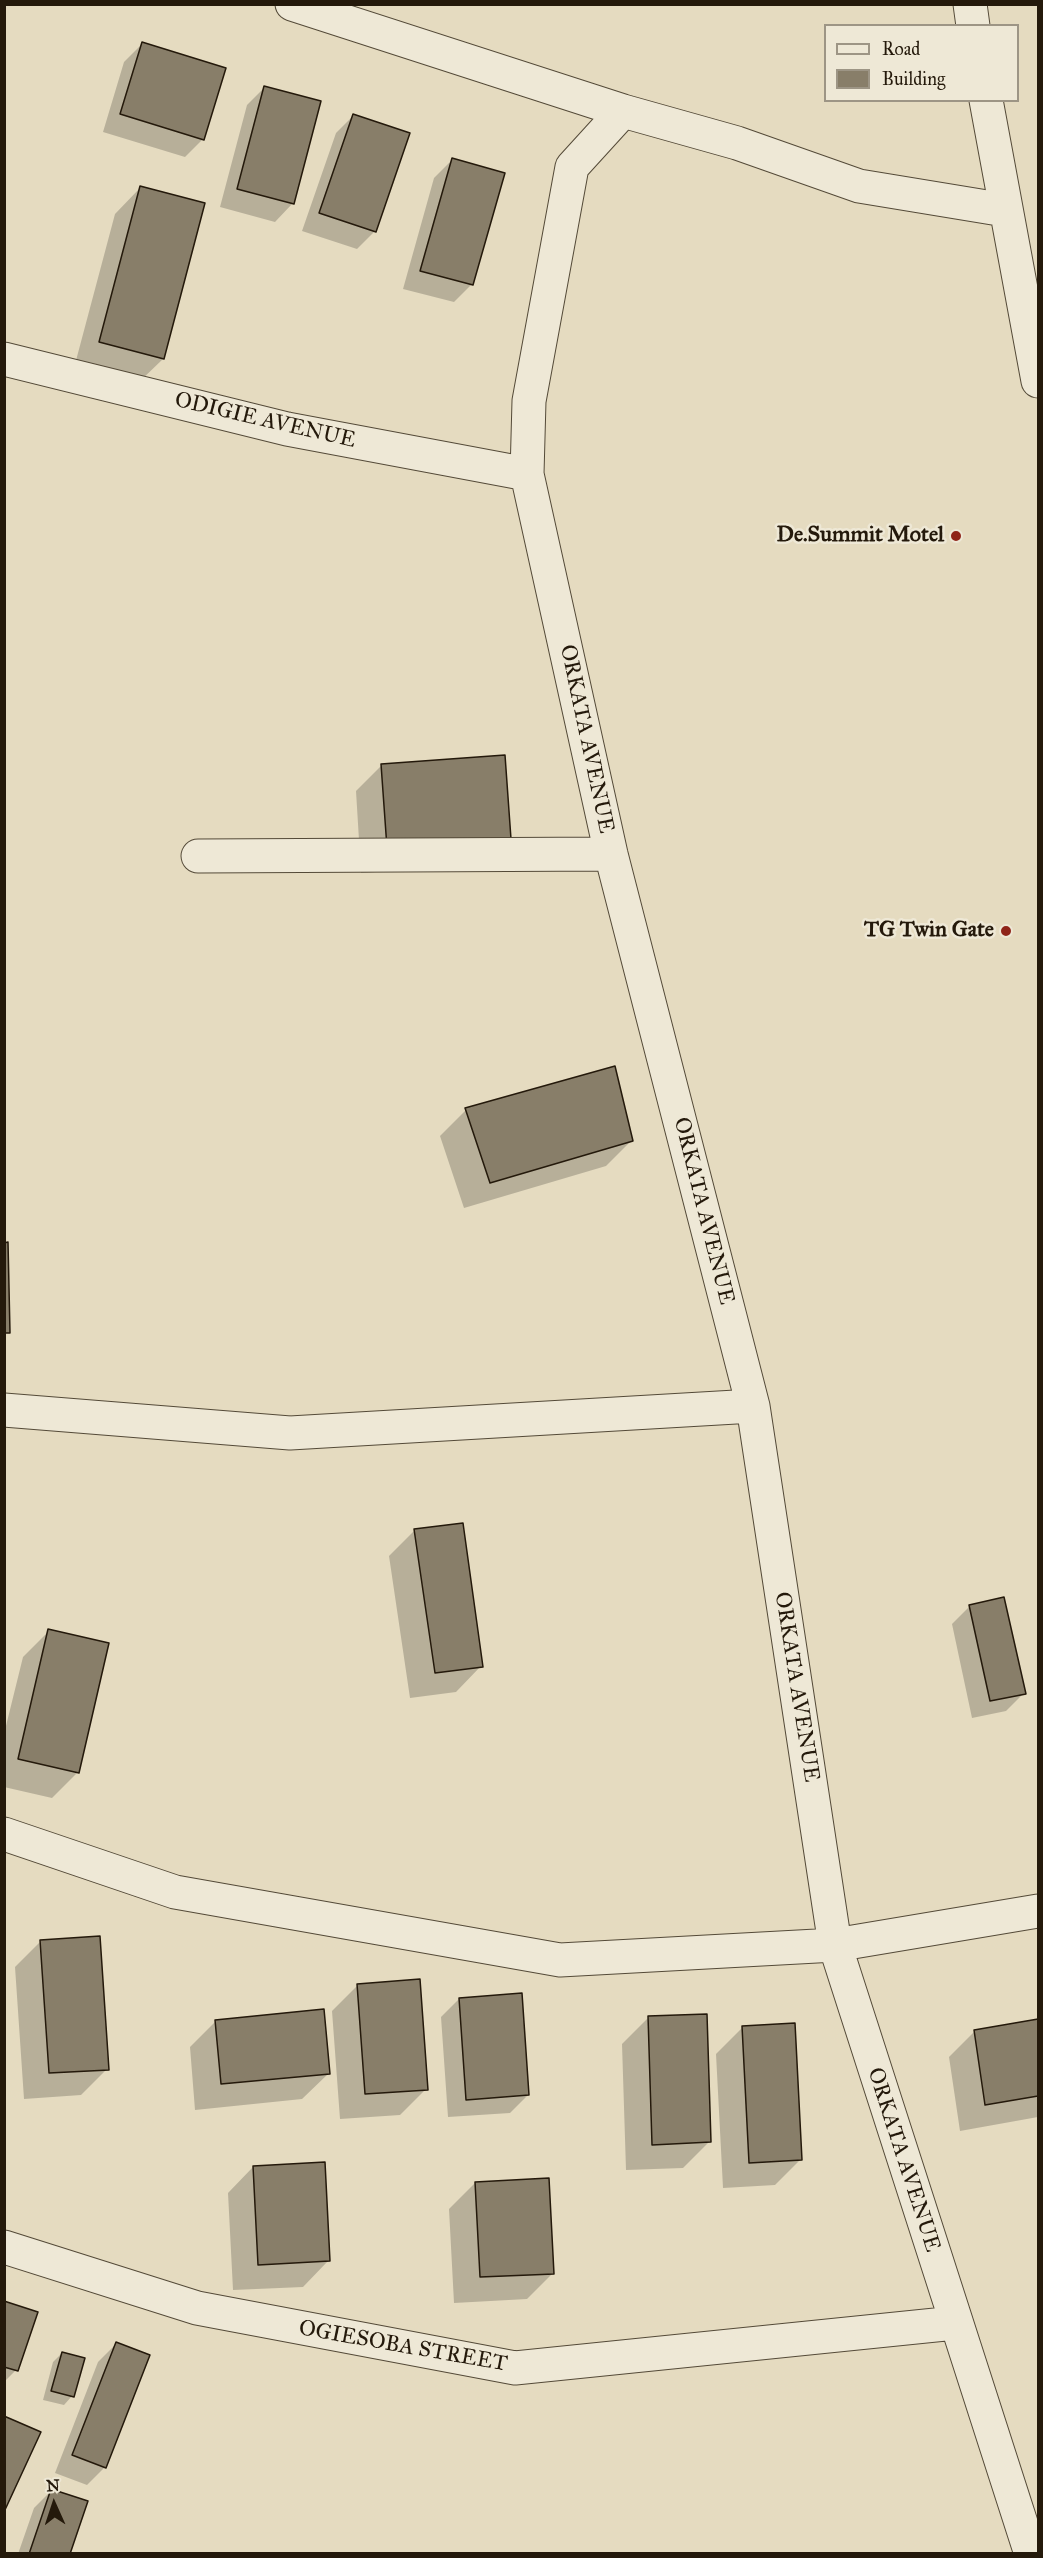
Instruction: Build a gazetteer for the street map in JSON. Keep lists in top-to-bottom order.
{
  "streets": {
    "street": ["ODIGIE AVENUE", "ORKATA AVENUE", "OGIESOBA STREET"]
  },
  "crossings": [
    ["ODIGIE AVENUE", "ORKATA AVENUE"],
    ["ORKATA AVENUE", "OGIESOBA STREET"]
  ],
  "places": ["De.Summit Motel", "TG Twin Gate"],
  "legend": ["Road", "Building"],
  "north": "top"
}
